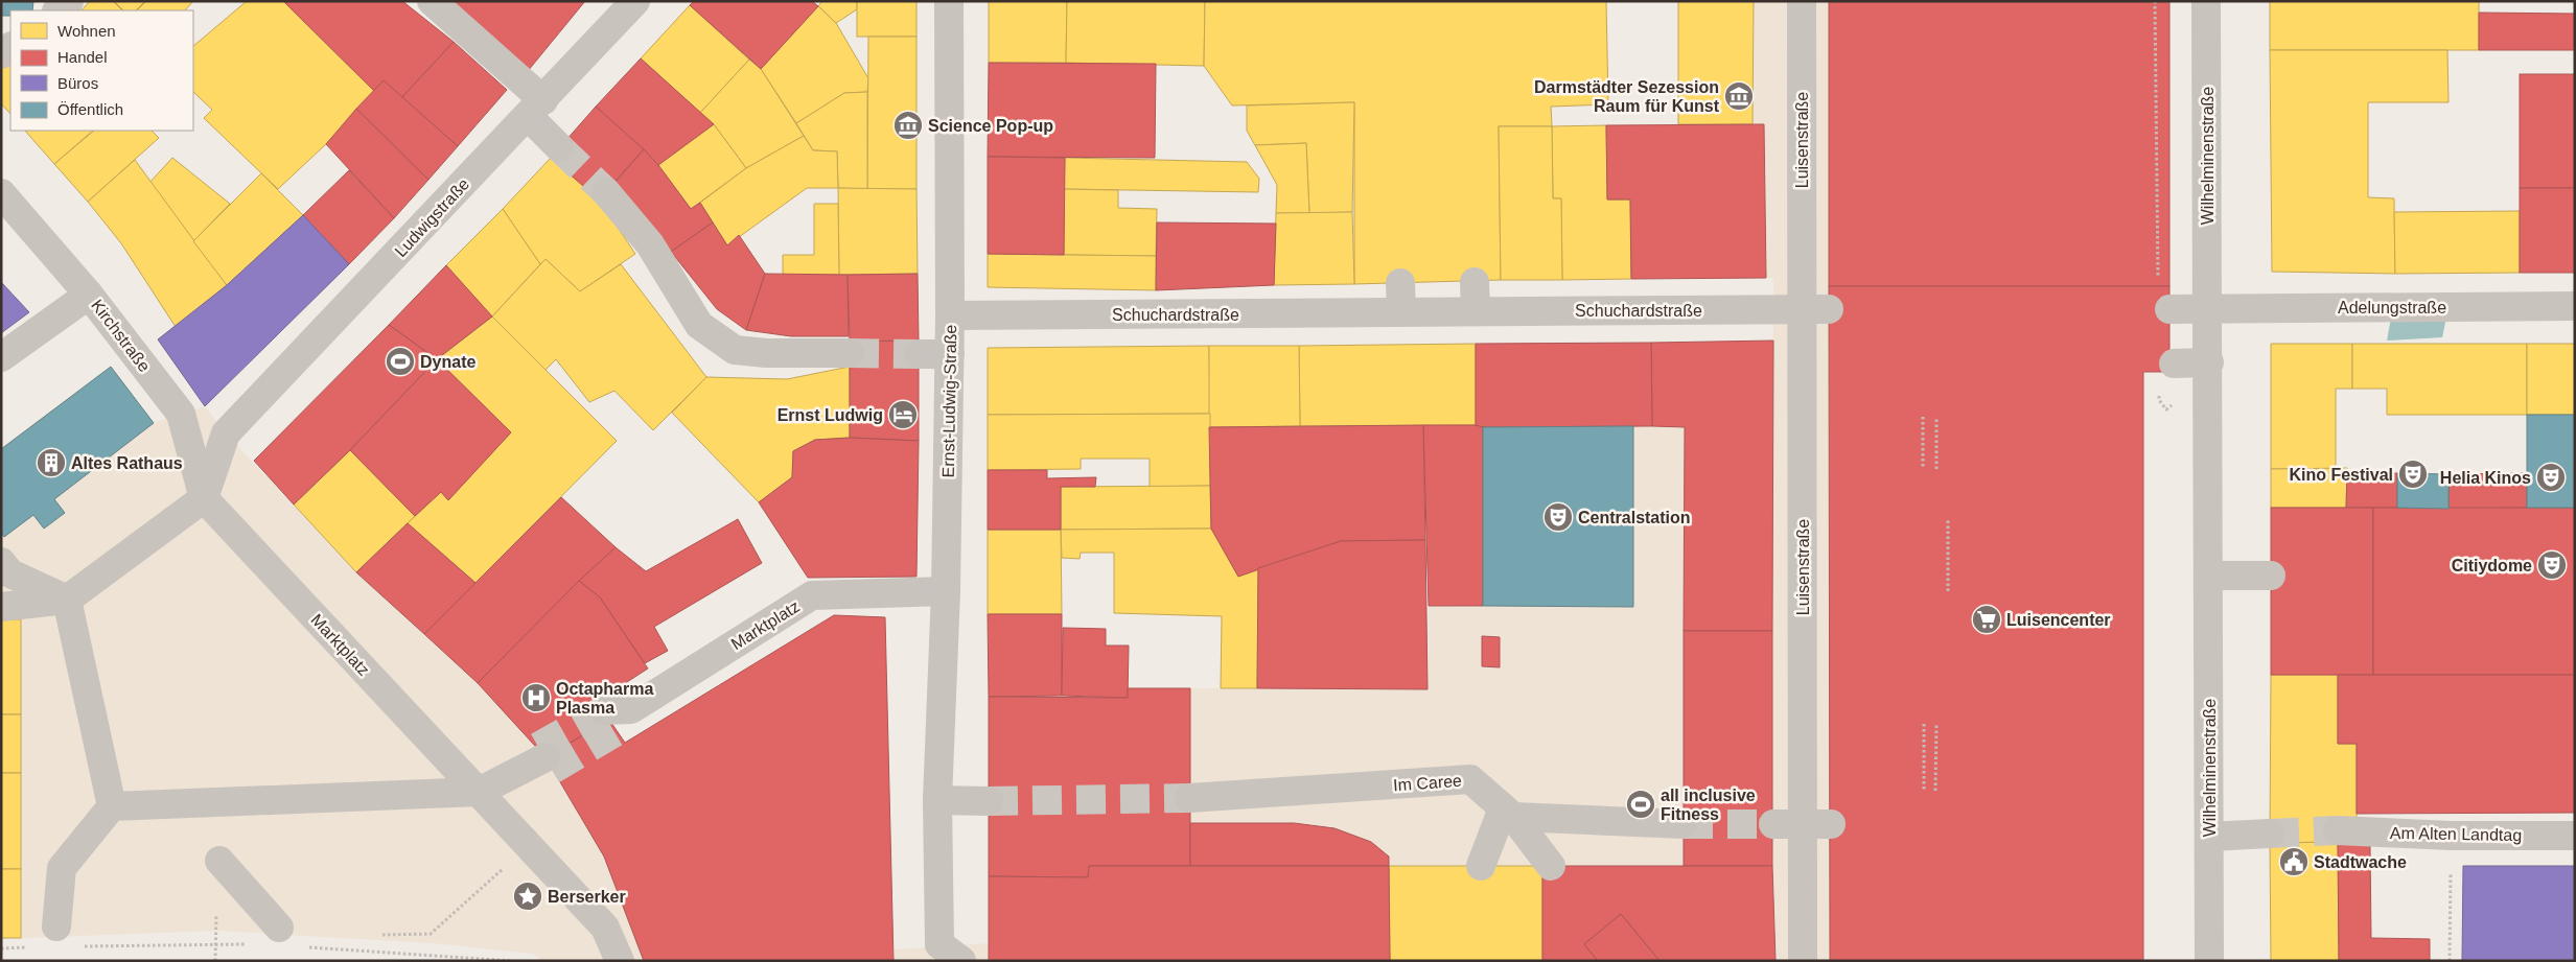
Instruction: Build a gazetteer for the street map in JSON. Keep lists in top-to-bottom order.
{
  "streets": {
    "street": [
      "Luisenstraße",
      "Wilhelminenstraße",
      "Ludwigstraße",
      "Adelungstraße",
      "Schuchardstraße",
      "Kirchstraße",
      "Ernst-Ludwig-Straße",
      "Marktplatz",
      "Im Caree",
      "Am Alten Landtag"
    ]
  },
  "crossings": [
    ["Luisenstraße", "Schuchardstraße"],
    ["Wilhelminenstraße", "Adelungstraße"],
    ["Ludwigstraße", "Kirchstraße"],
    ["Ludwigstraße", "Marktplatz"],
    ["Schuchardstraße", "Ernst-Ludwig-Straße"],
    ["Kirchstraße", "Marktplatz"],
    ["Ernst-Ludwig-Straße", "Marktplatz"]
  ],
  "places": {
    "museum": ["Darmstädter Sezession Raum für Kunst", "Science Pop-up"],
    "sports": ["Dynate", "all inclusive Fitness"],
    "hotel": ["Ernst Ludwig"],
    "building": ["Altes Rathaus"],
    "theatre": [
      "Kino Festival",
      "Helia Kinos",
      "Centralstation",
      "Citiydome"
    ],
    "supermarket": ["Luisencenter"],
    "hospital": ["Octapharma Plasma"],
    "public building": ["Stadtwache"],
    "place": ["Berserker"]
  },
  "legend": [
    "Wohnen",
    "Handel",
    "Büros",
    "Öffentlich"
  ]
}
